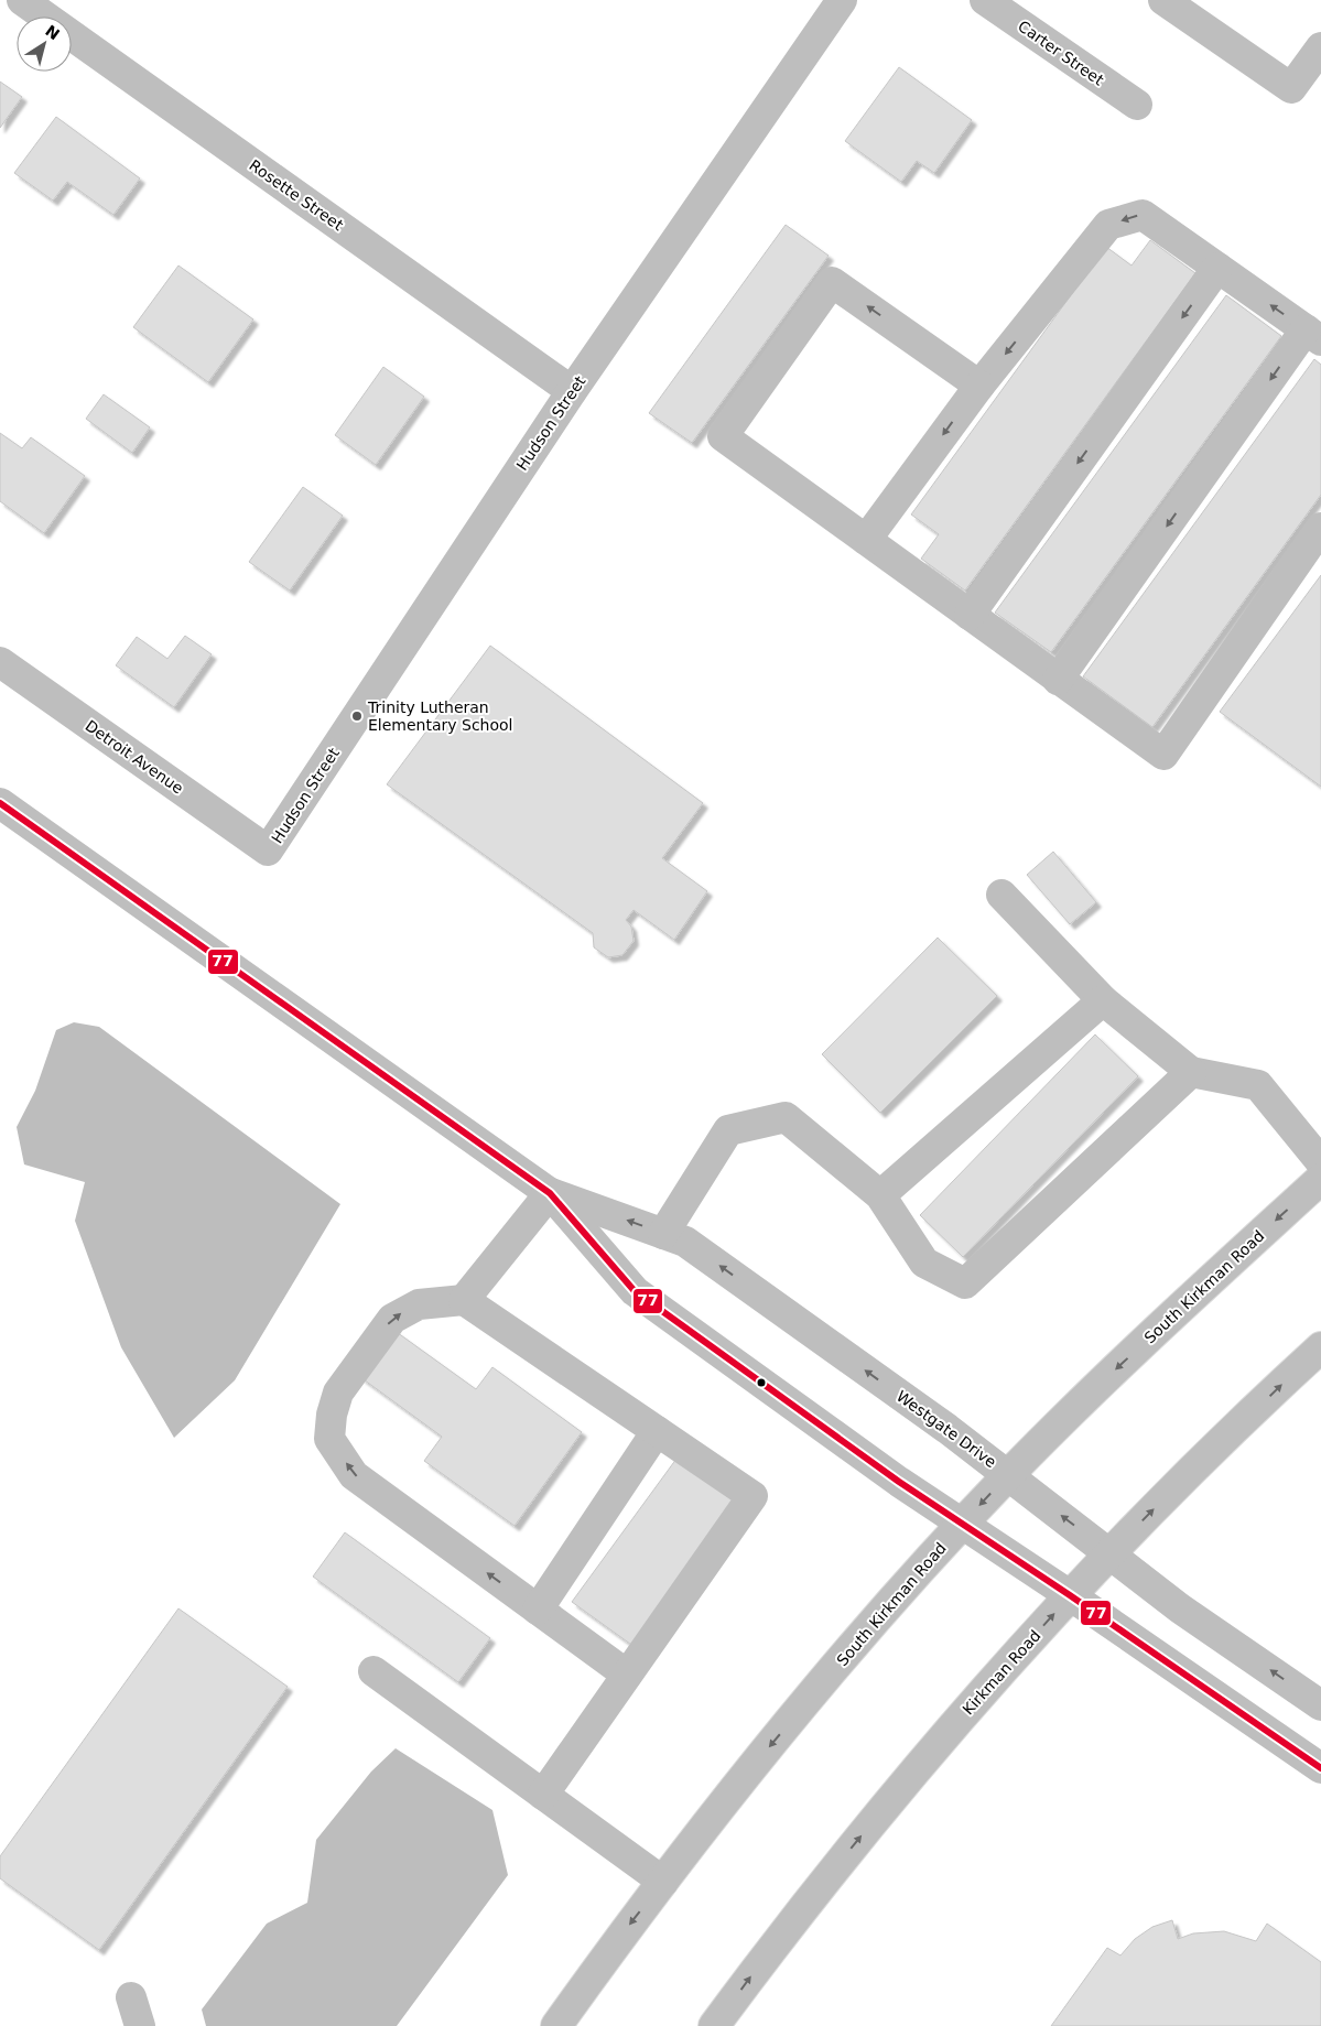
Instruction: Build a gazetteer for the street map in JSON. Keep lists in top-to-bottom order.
{
  "streets": {
    "street": [
      "Carter Street",
      "Rosette Street",
      "Hudson Street",
      "Detroit Avenue",
      "South Kirkman Road",
      "Westgate Drive",
      "Kirkman Road"
    ]
  },
  "crossings": [
    ["Rosette Street", "Hudson Street"],
    ["Hudson Street", "Detroit Avenue"],
    ["South Kirkman Road", "Westgate Drive"],
    ["Westgate Drive", "Kirkman Road"]
  ],
  "one_way": ["South Kirkman Road", "Kirkman Road"],
  "places": ["Trinity Lutheran Elementary School"],
  "lines": ["transit line 77"],
  "north": "top right"
}
